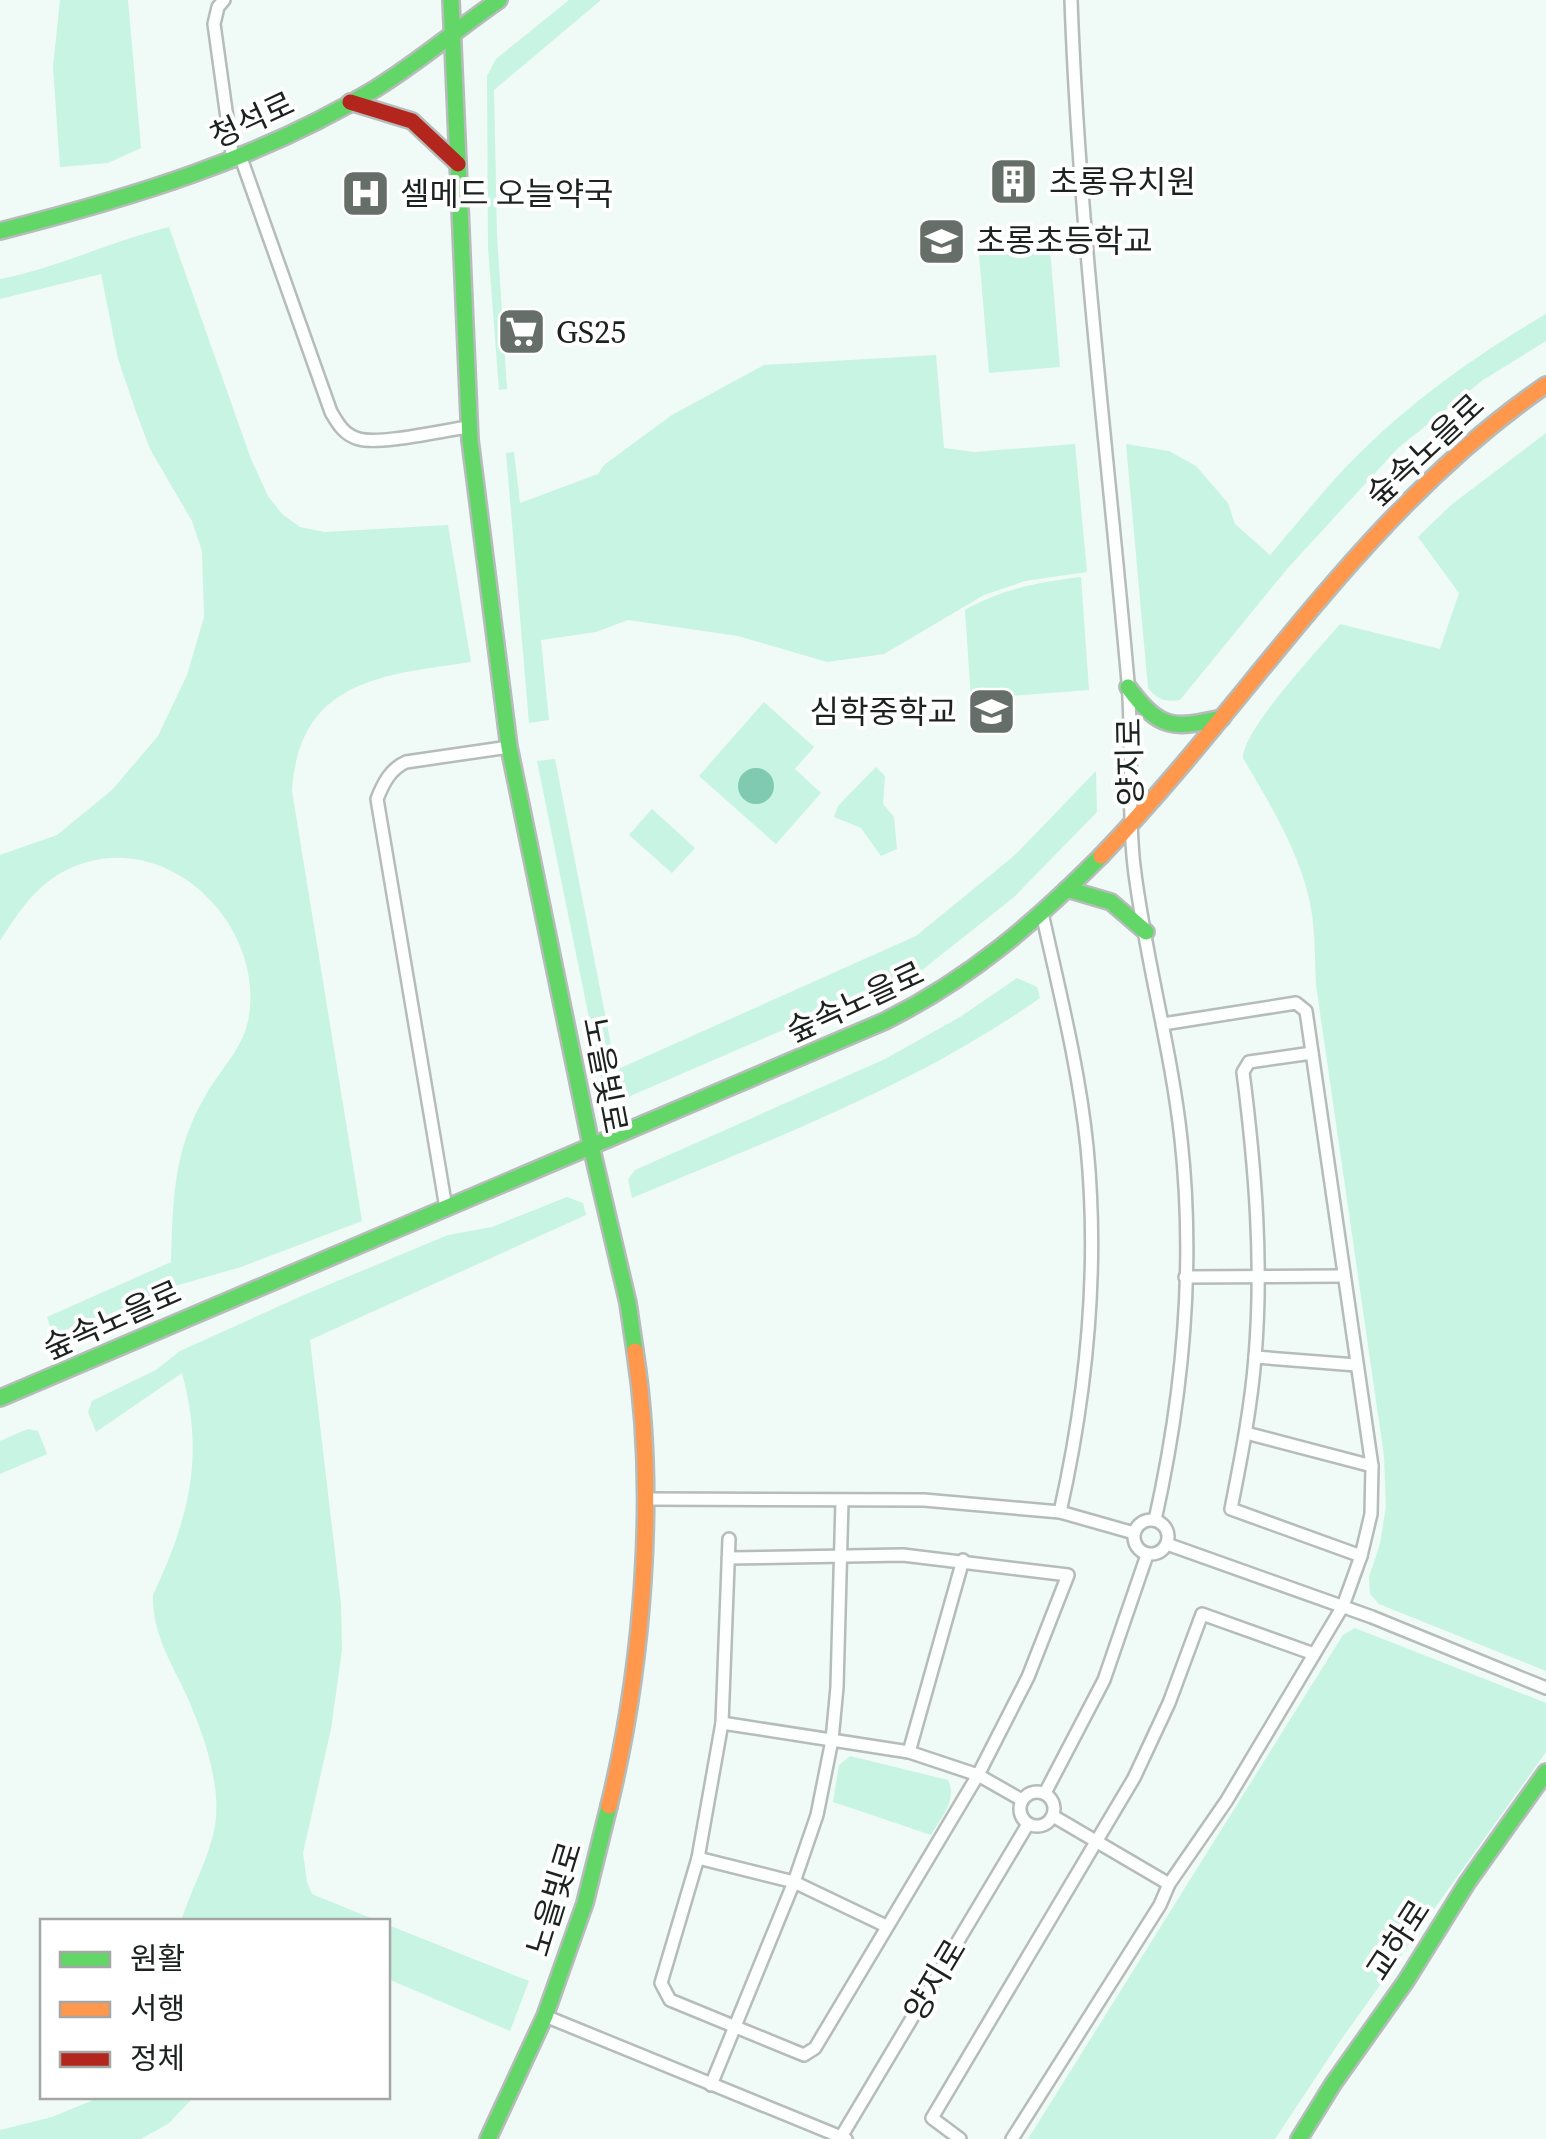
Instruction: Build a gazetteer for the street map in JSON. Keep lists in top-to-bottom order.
{
  "streets": {
    "street": [
      "청석로",
      "숲속노을로",
      "양지로",
      "노을빛로",
      "교하로"
    ]
  },
  "crossings": [
    ["청석로", "노을빛로"],
    ["숲속노을로", "양지로"],
    ["숲속노을로", "노을빛로"]
  ],
  "places": {
    "building": ["초롱유치원"],
    "hospital": ["셀메드 오늘약국"],
    "school or university": ["초롱초등학교", "심학중학교"],
    "supermarket": ["GS25"]
  },
  "legend": ["원활", "서행", "정체"]
}
